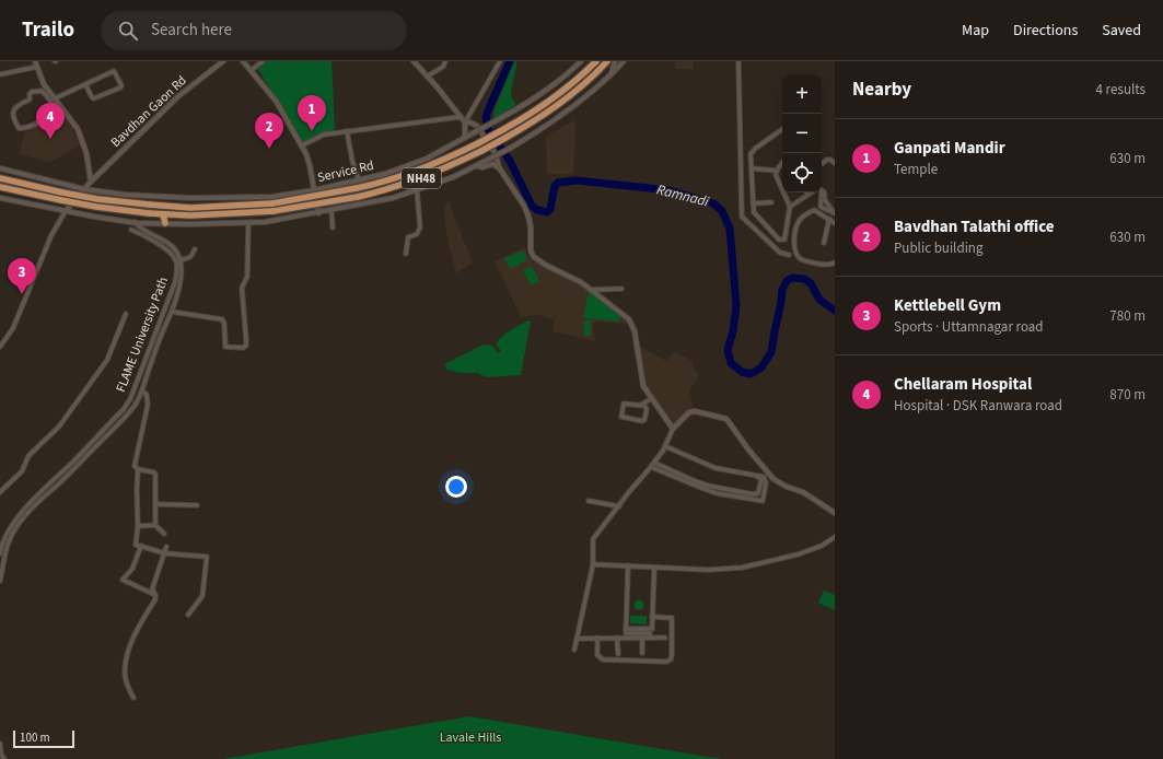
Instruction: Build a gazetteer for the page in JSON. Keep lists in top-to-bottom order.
{
  "streets": {
    "highway": ["NH48"],
    "street": ["Bavdhan Gaon Rd", "Service Rd", "FLAME University Path"]
  },
  "crossings": [
    ["Bavdhan Gaon Rd", "Service Rd"]
  ],
  "water": ["Ramnadi"],
  "parks": ["Lavale Hills"],
  "scale_bar": "100 m",
  "page": {
    "header": "Trailo",
    "search": "Search here",
    "nav": ["Map", "Directions", "Saved"],
    "heading": ["Nearby", "4 results"],
    "map_buttons": ["+", "−"],
    "pins": [
      "1",
      "4",
      "2",
      "3"
    ],
    "list": [
      {
        "mark": "1",
        "name": "Ganpati Mandir",
        "note": "Temple",
        "value": "630 m"
      },
      {
        "mark": "2",
        "name": "Bavdhan Talathi office",
        "note": "Public building",
        "value": "630 m"
      },
      {
        "mark": "3",
        "name": "Kettlebell Gym",
        "note": "Sports · Uttamnagar road",
        "value": "780 m"
      },
      {
        "mark": "4",
        "name": "Chellaram Hospital",
        "note": "Hospital · DSK Ranwara road",
        "value": "870 m"
      }
    ],
    "scale": "100 m"
  }
}
